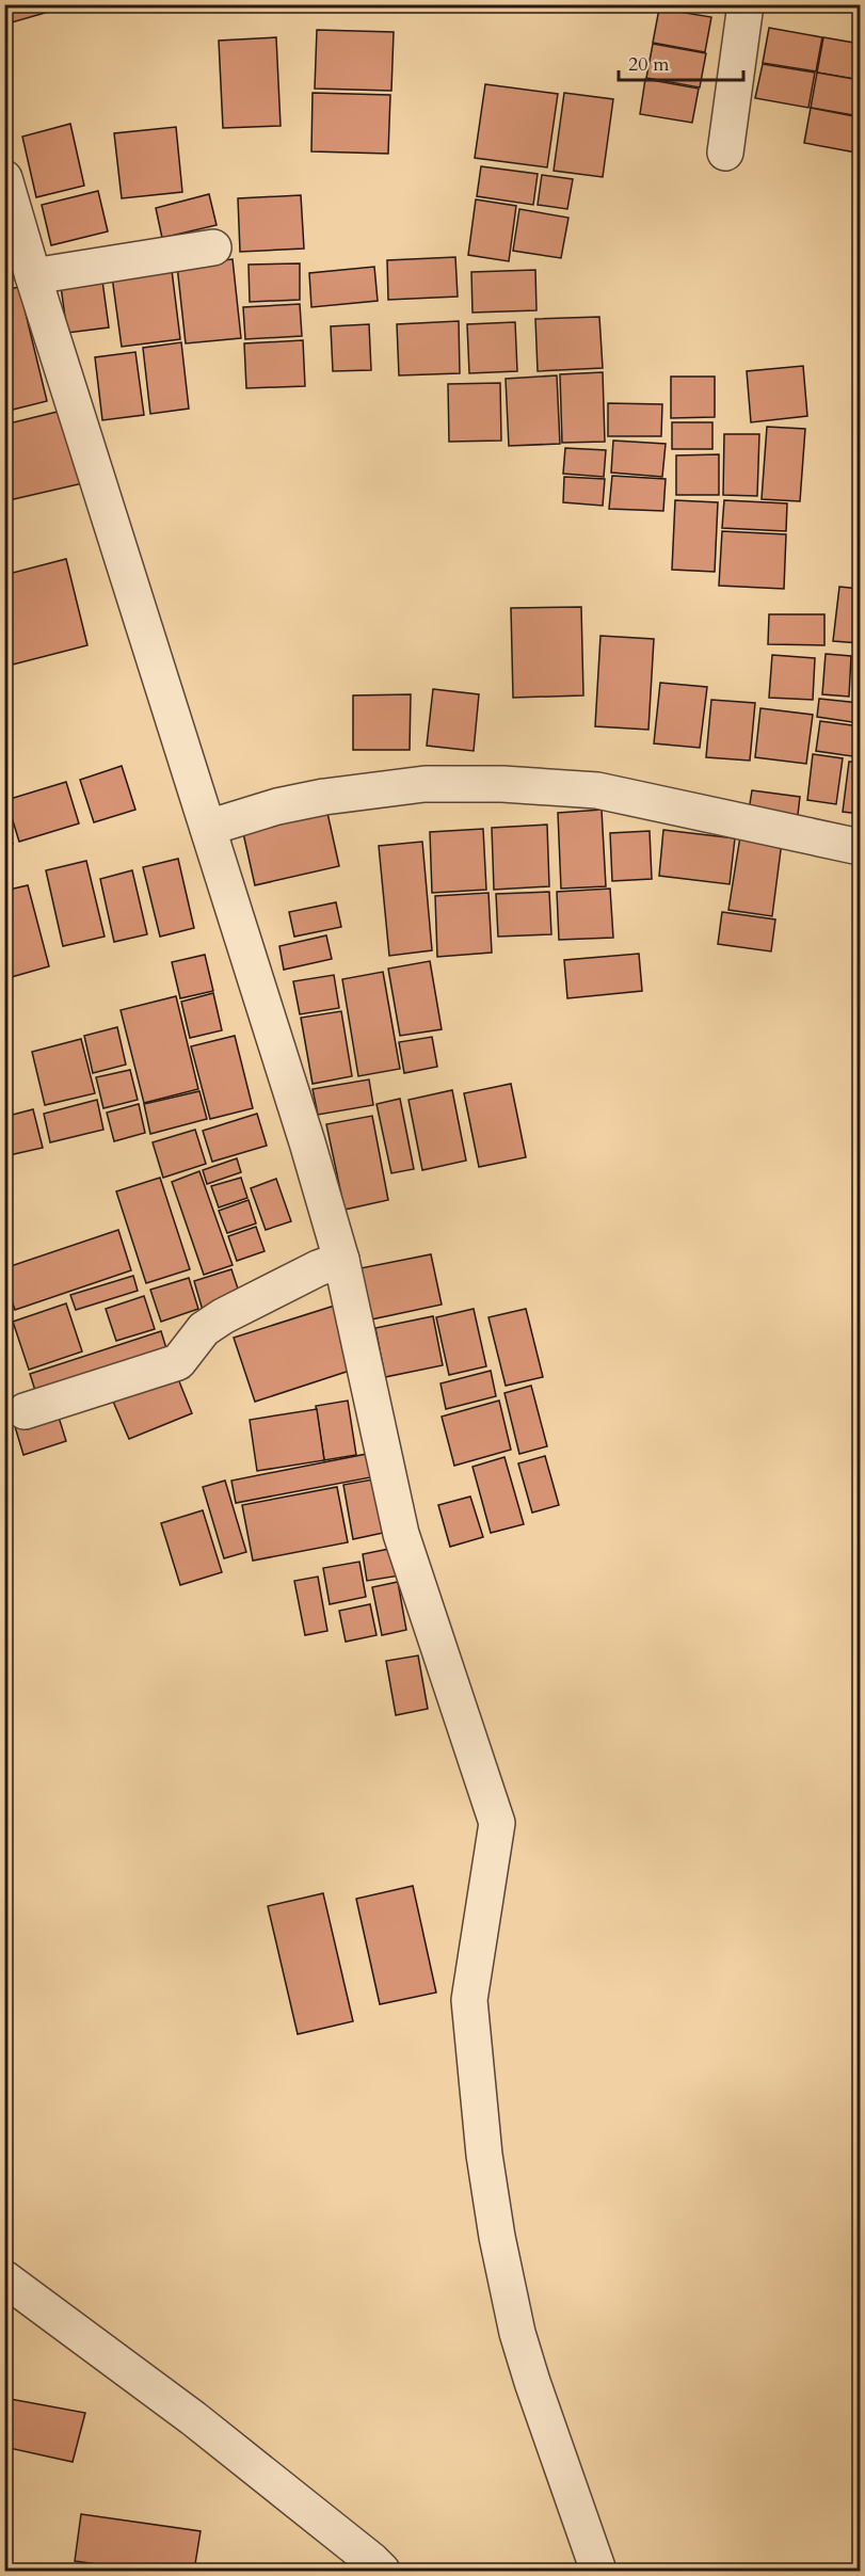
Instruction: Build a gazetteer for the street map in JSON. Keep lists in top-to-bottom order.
{
  "scale_bar": "20 m"
}
